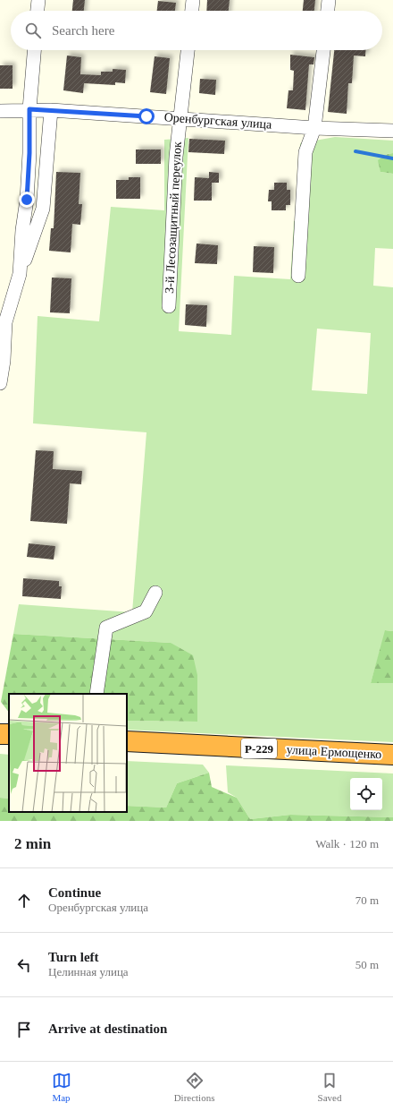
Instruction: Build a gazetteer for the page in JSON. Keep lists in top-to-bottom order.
{
  "streets": {
    "highway": ["Р-229", "улица Ермощенко"],
    "street": ["Оренбургская улица", "3-й Лесозащитный переулок"]
  },
  "crossings": [
    ["Оренбургская улица", "3-й Лесозащитный переулок"]
  ],
  "page": {
    "search": "Search here",
    "heading": ["2 min", "Walk · 120 m"],
    "list": [
      ["Continue", "Оренбургская улица", "70 m"],
      ["Turn left", "Целинная улица", "50 m"],
      "Arrive at destination"
    ],
    "nav": ["Map", "Directions", "Saved"]
  }
}
